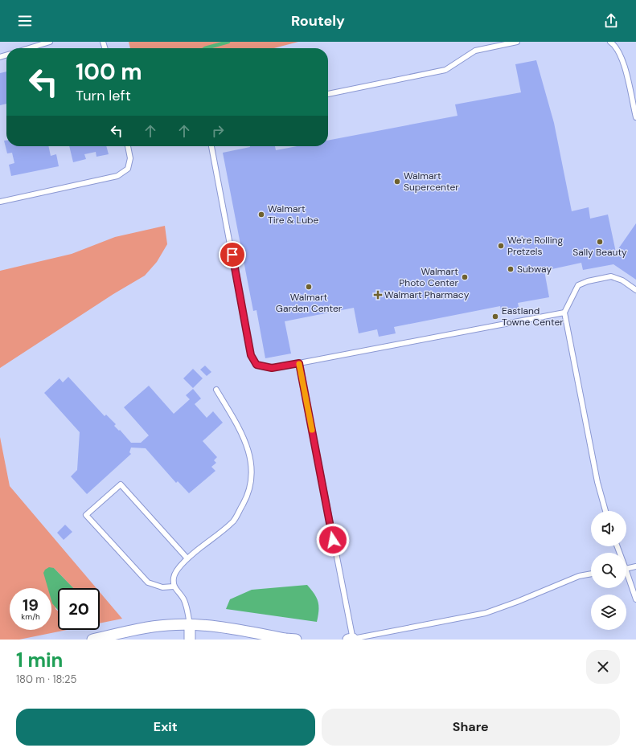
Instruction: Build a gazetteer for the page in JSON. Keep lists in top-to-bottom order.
{
  "places": {
    "other": [
      "Walmart Supercenter",
      "Walmart Tire & Lube",
      "Sally Beauty",
      "We're Rolling Pretzels",
      "Subway",
      "Walmart Photo Center",
      "Walmart Garden Center",
      "Eastland Towne Center"
    ],
    "health": ["Walmart Pharmacy"]
  },
  "page": {
    "header": "Routely",
    "turn": ["100 m", "Turn left"],
    "speed": "19 km/h",
    "limit": "20",
    "heading": ["1 min", "180 m · 18:25"],
    "buttons": ["Exit", "Share"]
  }
}
